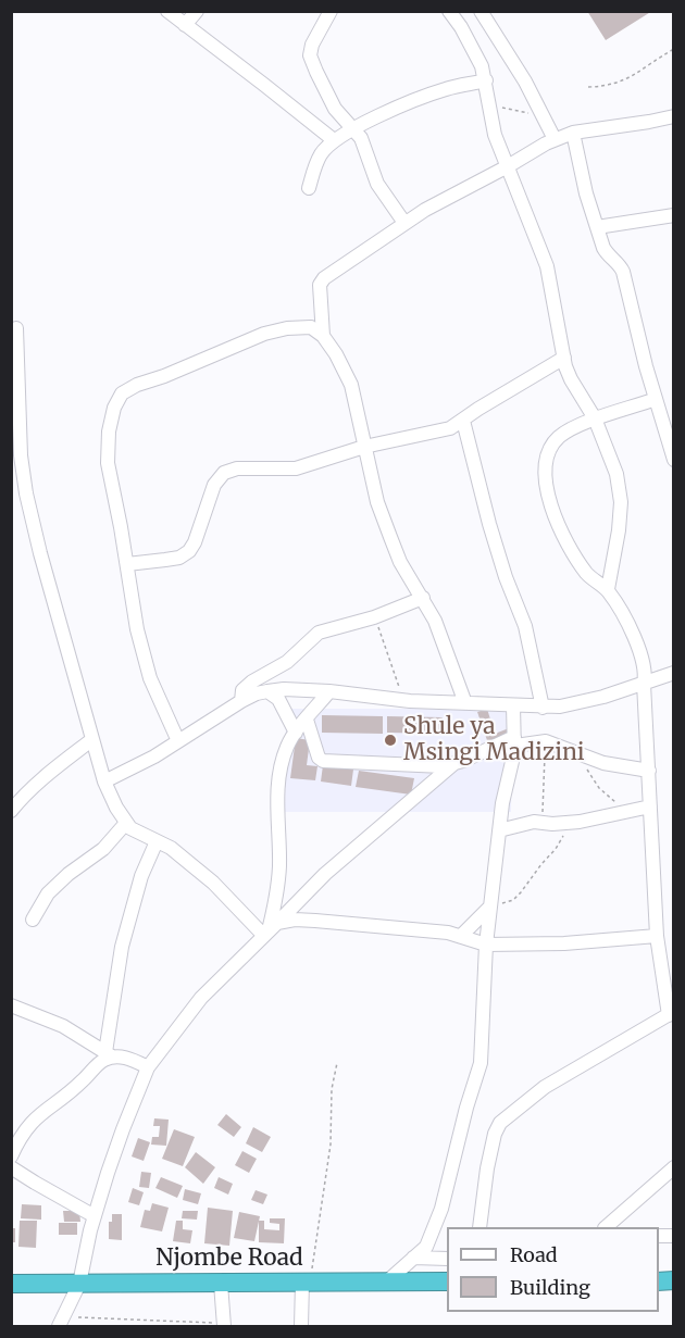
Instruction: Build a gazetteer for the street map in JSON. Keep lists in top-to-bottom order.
{
  "streets": {
    "highway": ["Njombe Road"]
  },
  "places": ["Shule ya Msingi Madizini"],
  "legend": ["Road", "Building"]
}
